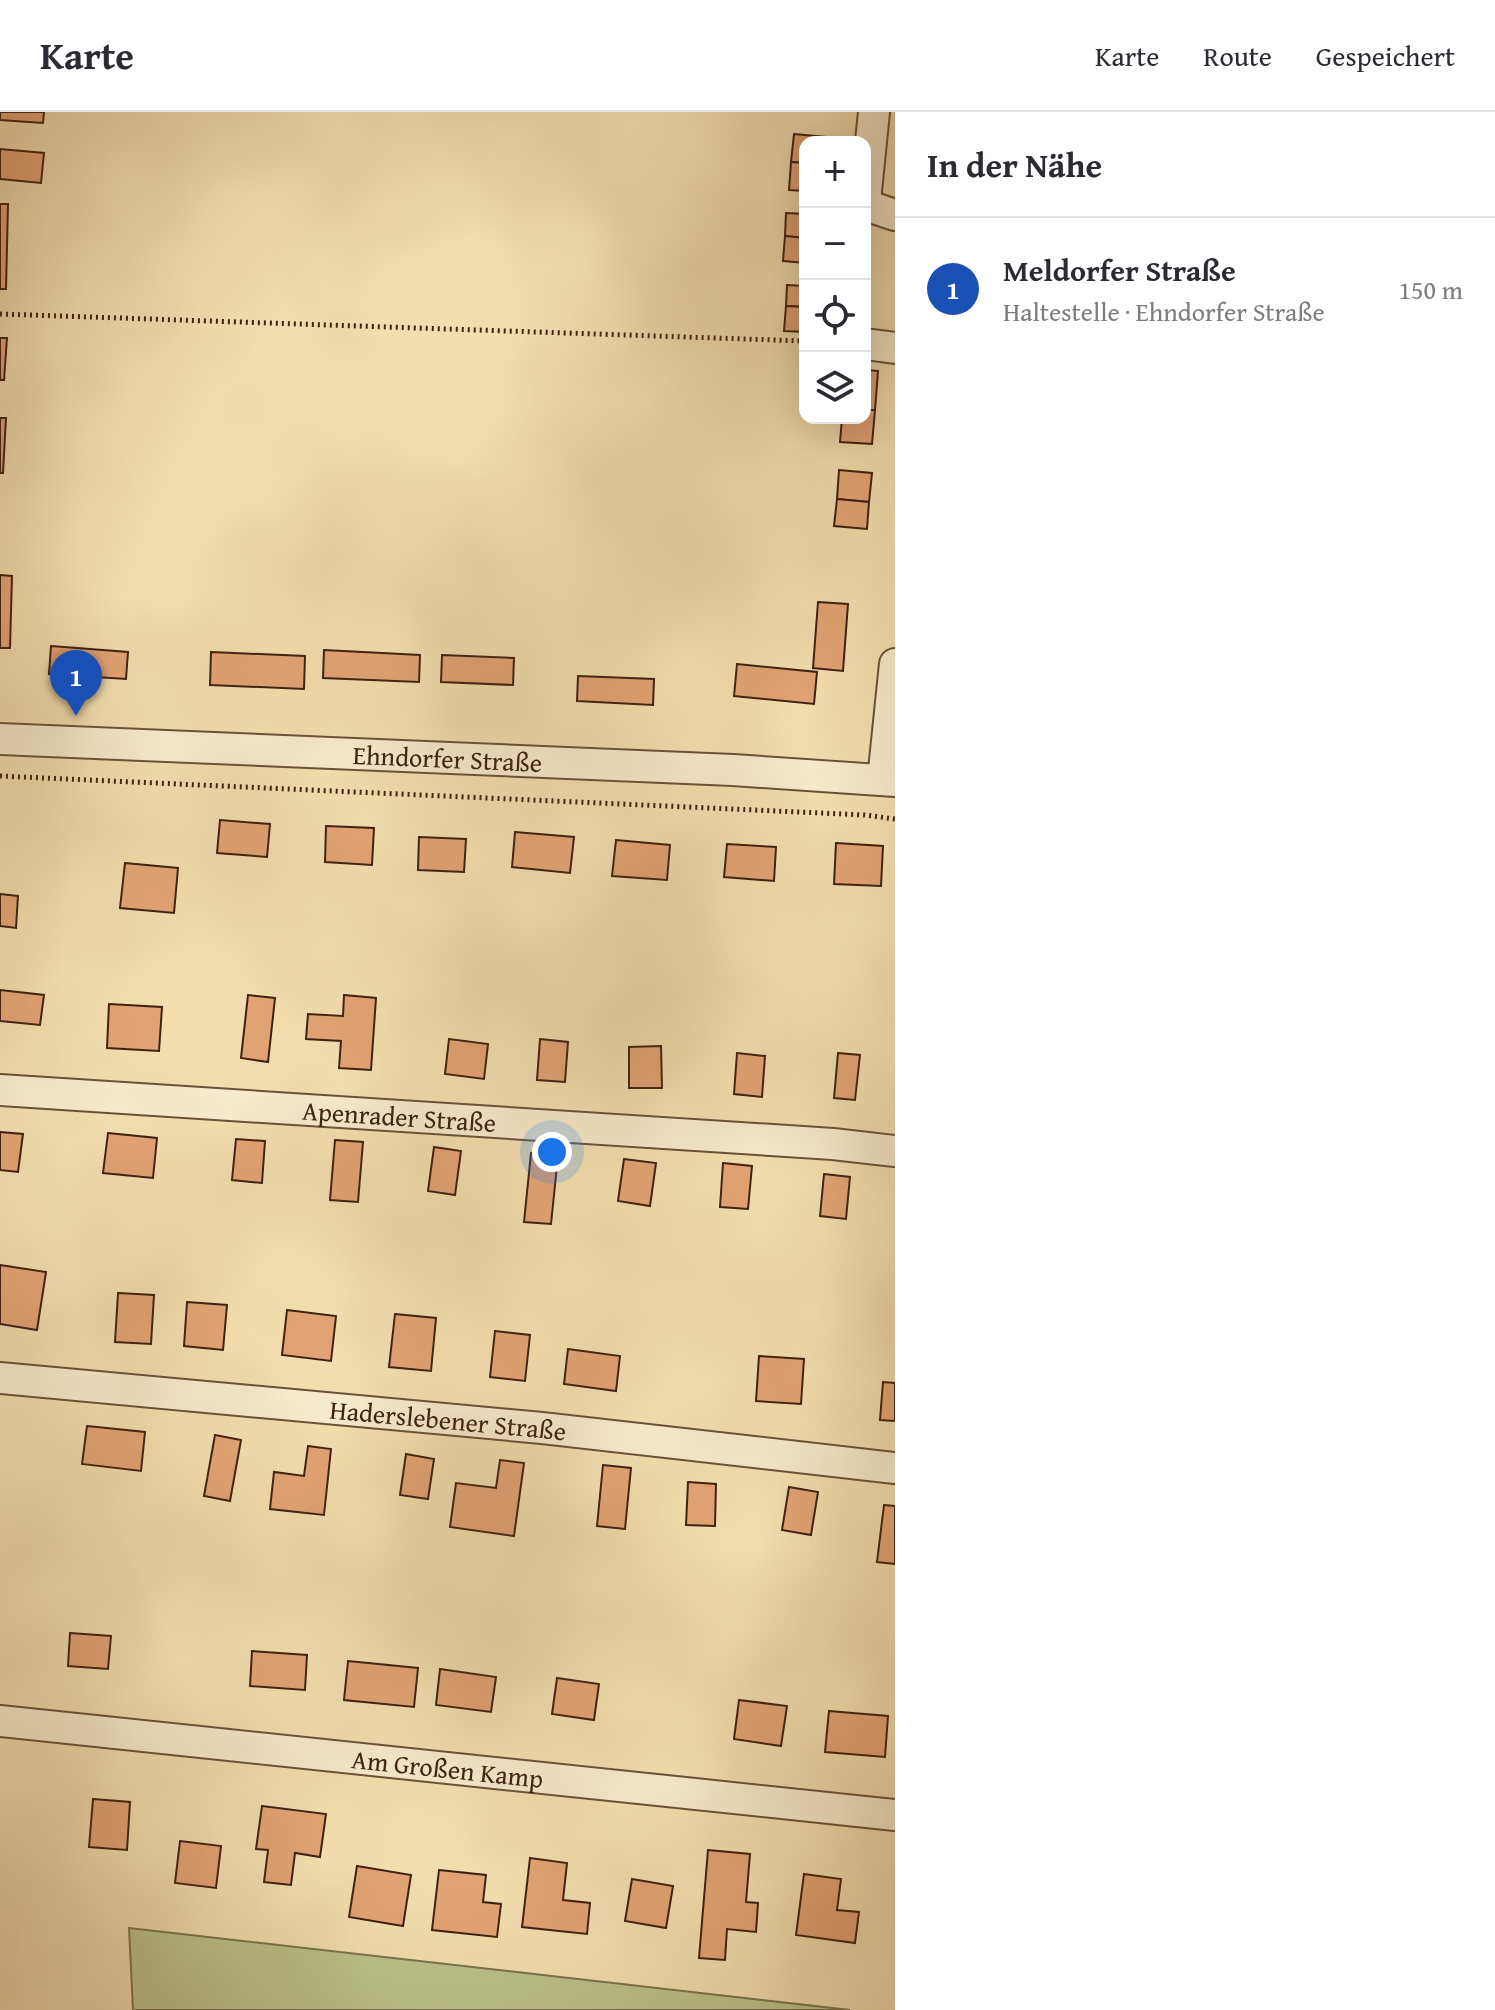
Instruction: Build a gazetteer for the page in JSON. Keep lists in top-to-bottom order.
{
  "streets": {
    "street": [
      "Ehndorfer Straße",
      "Apenrader Straße",
      "Haderslebener Straße",
      "Am Großen Kamp"
    ]
  },
  "page": {
    "header": "Karte",
    "nav": ["Karte", "Route", "Gespeichert"],
    "heading": "In der Nähe",
    "map_buttons": ["+", "−"],
    "list": [
      {
        "mark": "1",
        "name": "Meldorfer Straße",
        "note": "Haltestelle · Ehndorfer Straße",
        "value": "150 m"
      }
    ],
    "pins": "1"
  }
}
